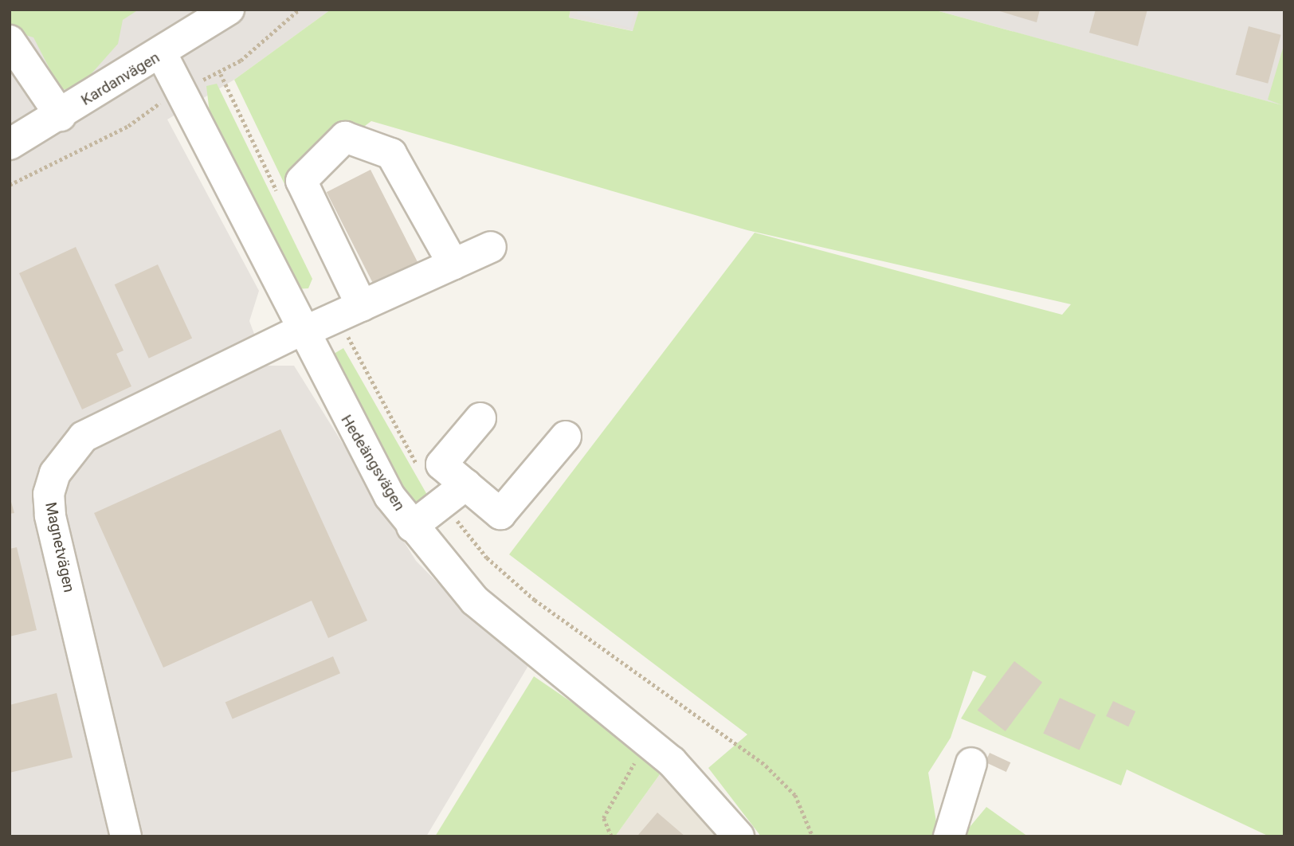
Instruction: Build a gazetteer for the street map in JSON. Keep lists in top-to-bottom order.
{
  "streets": {
    "street": ["Kardanvägen", "Hedeängsvägen", "Magnetvägen"]
  },
  "crossings": [
    ["Kardanvägen", "Hedeängsvägen"],
    ["Hedeängsvägen", "Magnetvägen"]
  ]
}
